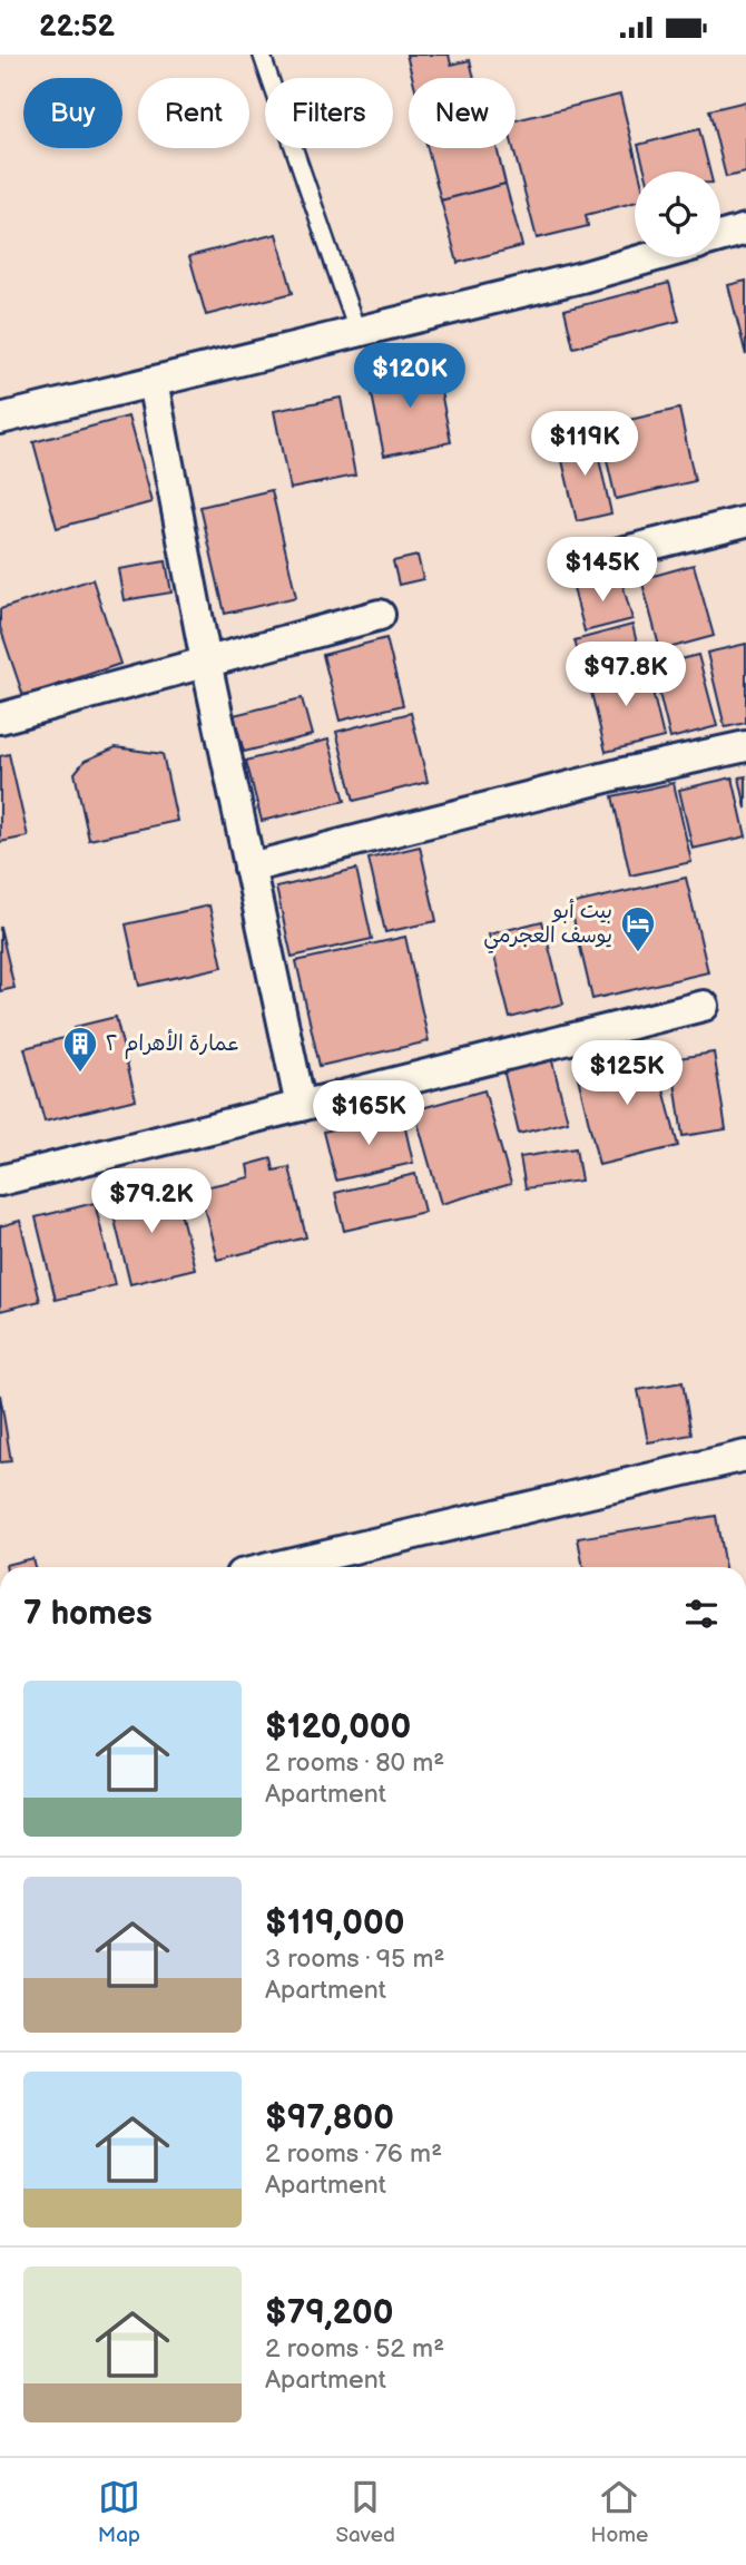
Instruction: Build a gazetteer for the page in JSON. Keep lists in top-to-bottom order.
{
  "places": {
    "hotel": ["بيت أبو يوسف العجرمي"],
    "building": ["عمارة الأهرام ٢"]
  },
  "page": {
    "status": "22:52",
    "chip": [
      "Buy",
      "Rent",
      "Filters",
      "New"
    ],
    "price": [
      "$120K",
      "$119K",
      "$145K",
      "$97.8K",
      "$125K",
      "$165K",
      "$79.2K"
    ],
    "heading": "7 homes",
    "list": [
      {
        "name": "$120,000",
        "note": "2 rooms · 80 m² · Apartment"
      },
      {
        "name": "$119,000",
        "note": "3 rooms · 95 m² · Apartment"
      },
      {
        "name": "$97,800",
        "note": "2 rooms · 76 m² · Apartment"
      },
      {
        "name": "$79,200",
        "note": "2 rooms · 52 m² · Apartment"
      }
    ],
    "tabs": ["Map", "Saved", "Home"]
  }
}
